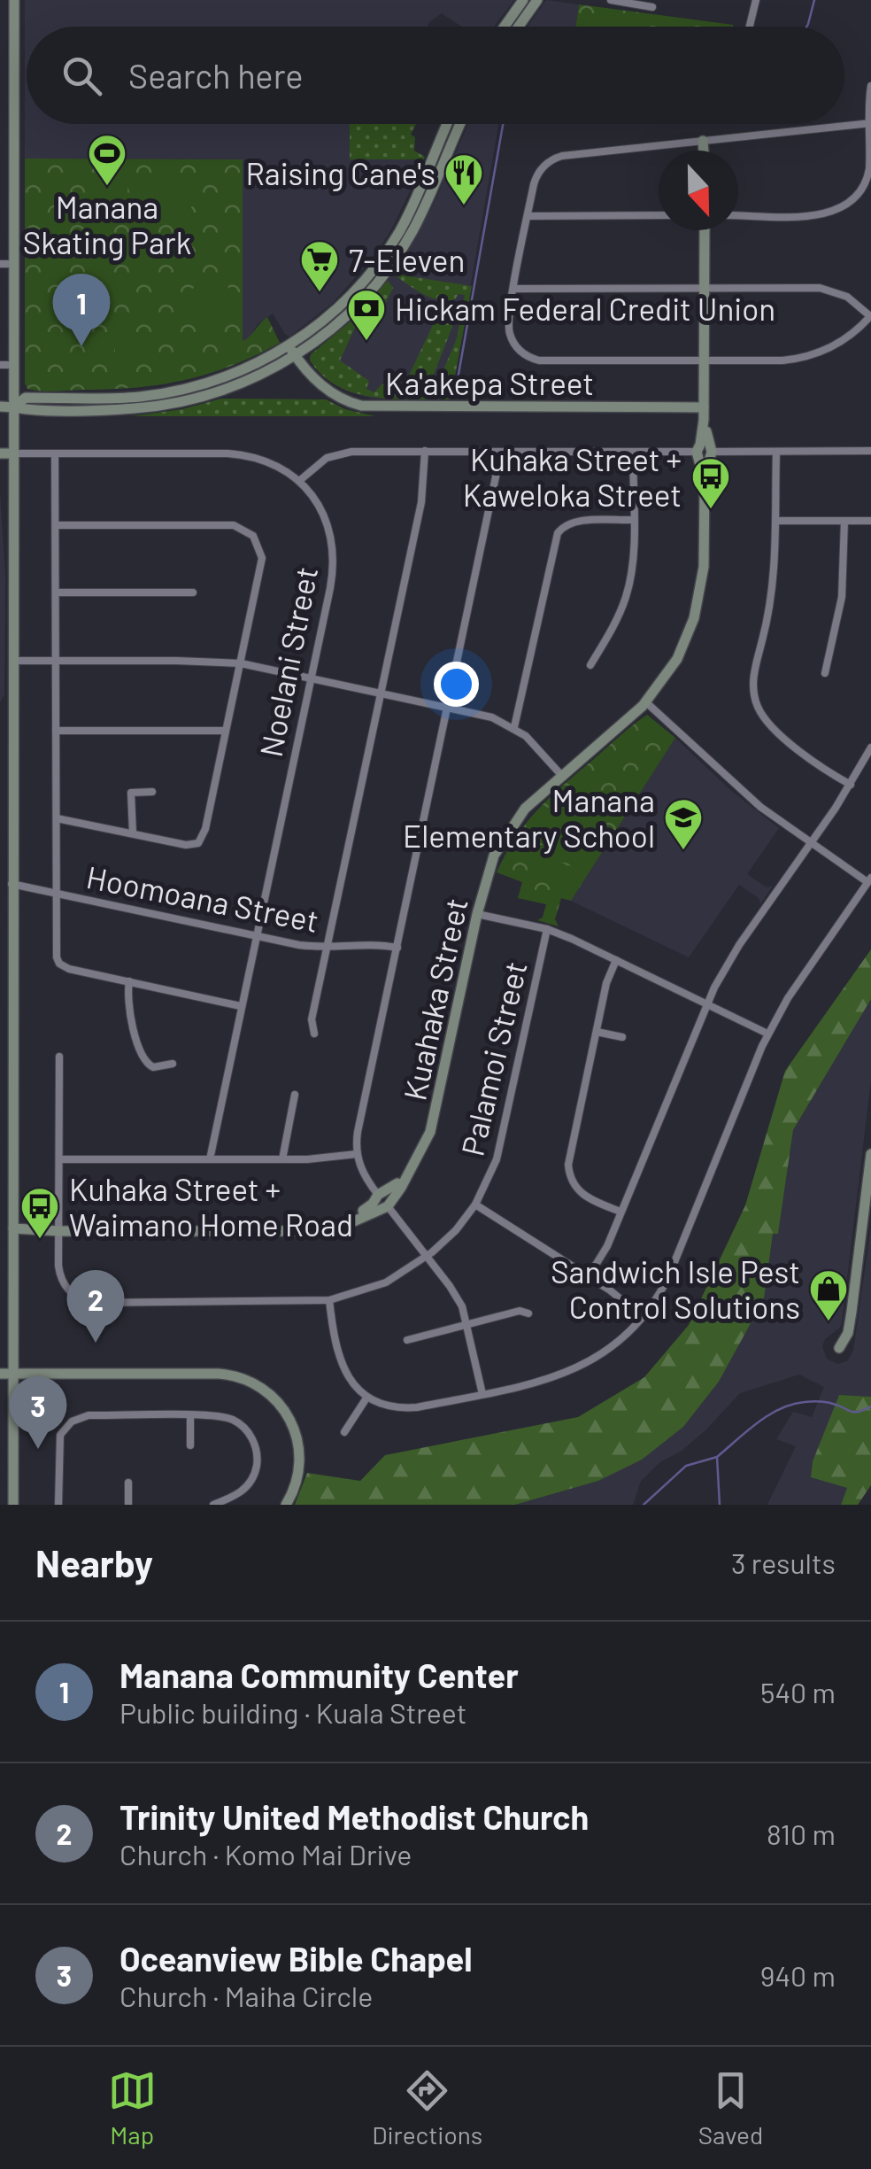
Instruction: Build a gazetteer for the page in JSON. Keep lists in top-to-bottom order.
{
  "streets": {
    "main road": ["Ka'akepa Street", "Noelani Street", "Kuahaka Street"],
    "street": ["Hoomoana Street", "Palamoi Street"]
  },
  "crossings": [
    ["Ka'akepa Street", "Kuahaka Street"],
    ["Noelani Street", "Hoomoana Street"],
    ["Kuahaka Street", "Palamoi Street"]
  ],
  "places": {
    "sports": ["Manana Skating Park"],
    "restaurant": ["Raising Cane's"],
    "supermarket": ["7-Eleven"],
    "bank": ["Hickam Federal Credit Union"],
    "bus stop": ["Kuhaka Street + Kaweloka Street", "Kuhaka Street + Waimano Home Road"],
    "school or university": ["Manana Elementary School"],
    "shop": ["Sandwich Isle Pest Control Solutions"]
  },
  "north": "bottom",
  "page": {
    "search": "Search here",
    "pins": ["1", "2", "3"],
    "heading": ["Nearby", "3 results"],
    "list": [
      {
        "mark": "1",
        "name": "Manana Community Center",
        "note": "Public building · Kuala Street",
        "value": "540 m"
      },
      {
        "mark": "2",
        "name": "Trinity United Methodist Church",
        "note": "Church · Komo Mai Drive",
        "value": "810 m"
      },
      {
        "mark": "3",
        "name": "Oceanview Bible Chapel",
        "note": "Church · Maiha Circle",
        "value": "940 m"
      }
    ],
    "nav": ["Map", "Directions", "Saved"]
  }
}
